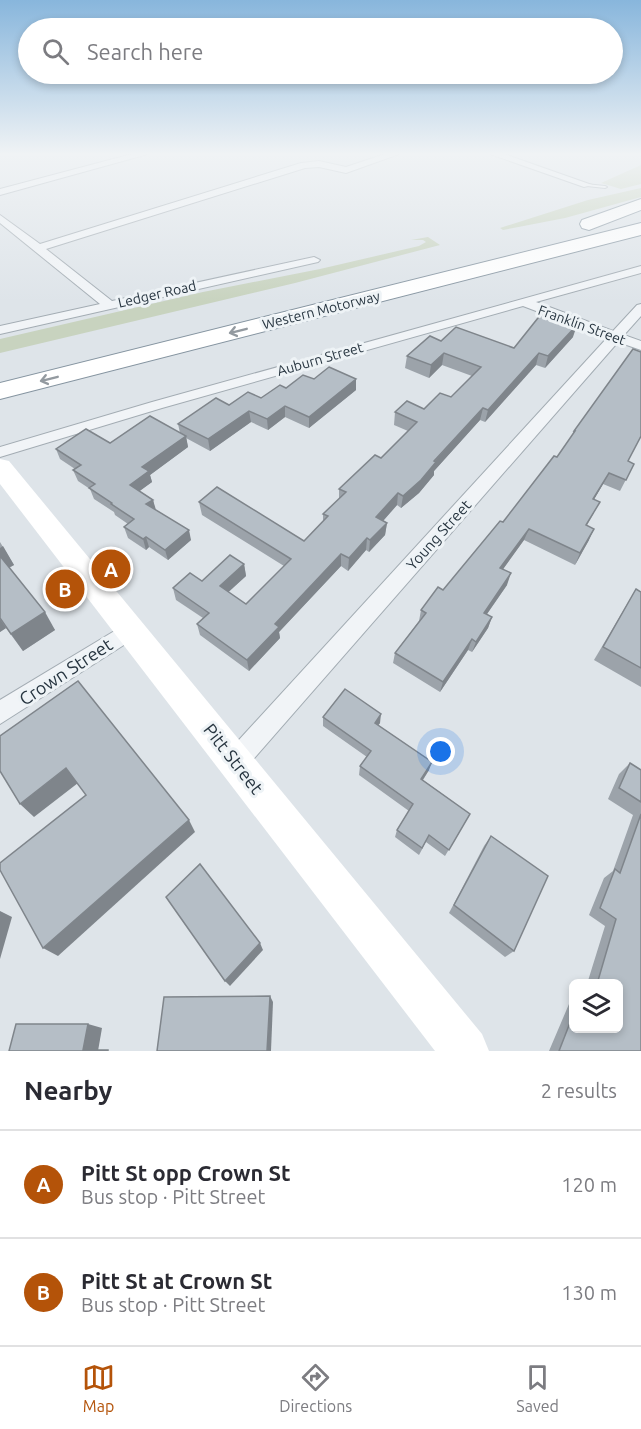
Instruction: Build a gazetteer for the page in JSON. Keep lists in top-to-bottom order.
{
  "streets": {
    "highway": ["Western Motorway"],
    "main road": ["Pitt Street"],
    "street": [
      "Ledger Road",
      "Franklin Street",
      "Auburn Street",
      "Young Street",
      "Crown Street"
    ]
  },
  "crossings": [
    ["Franklin Street", "Auburn Street"],
    ["Franklin Street", "Young Street"],
    ["Young Street", "Pitt Street"],
    ["Crown Street", "Pitt Street"]
  ],
  "page": {
    "search": "Search here",
    "pins": ["A", "B"],
    "heading": ["Nearby", "2 results"],
    "list": [
      {
        "mark": "A",
        "name": "Pitt St opp Crown St",
        "note": "Bus stop · Pitt Street",
        "value": "120 m"
      },
      {
        "mark": "B",
        "name": "Pitt St at Crown St",
        "note": "Bus stop · Pitt Street",
        "value": "130 m"
      }
    ],
    "nav": ["Map", "Directions", "Saved"]
  }
}
